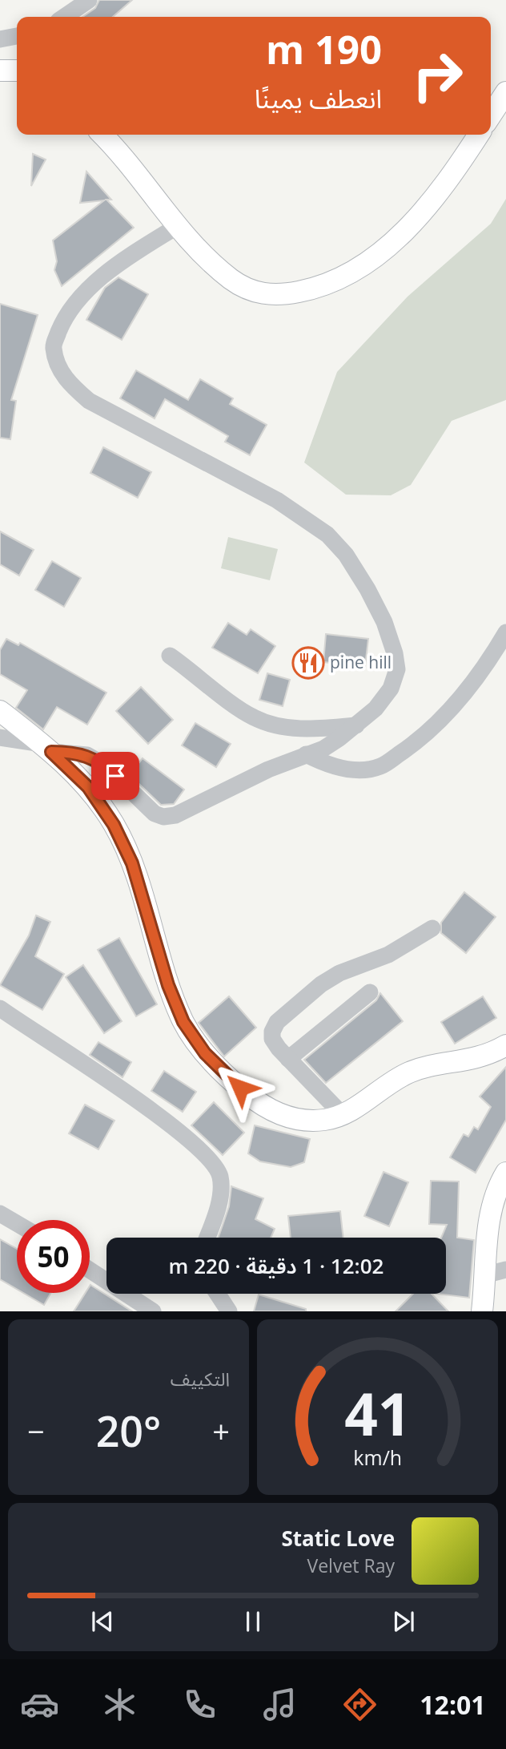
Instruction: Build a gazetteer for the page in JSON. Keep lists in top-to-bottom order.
{
  "places": {
    "restaurant": ["pine hill"]
  },
  "page": {
    "turn": ["190 m", "انعطف يمينًا"],
    "limit": "50",
    "trip": "12:02 · 1 دقيقة · 220 m",
    "tile": "التكييف",
    "heat": ["−", "20°", "+"],
    "song": ["Static Love", "Velvet Ray"],
    "tabs": "12:01",
    "gauge": ["41", "km/h"]
  }
}
